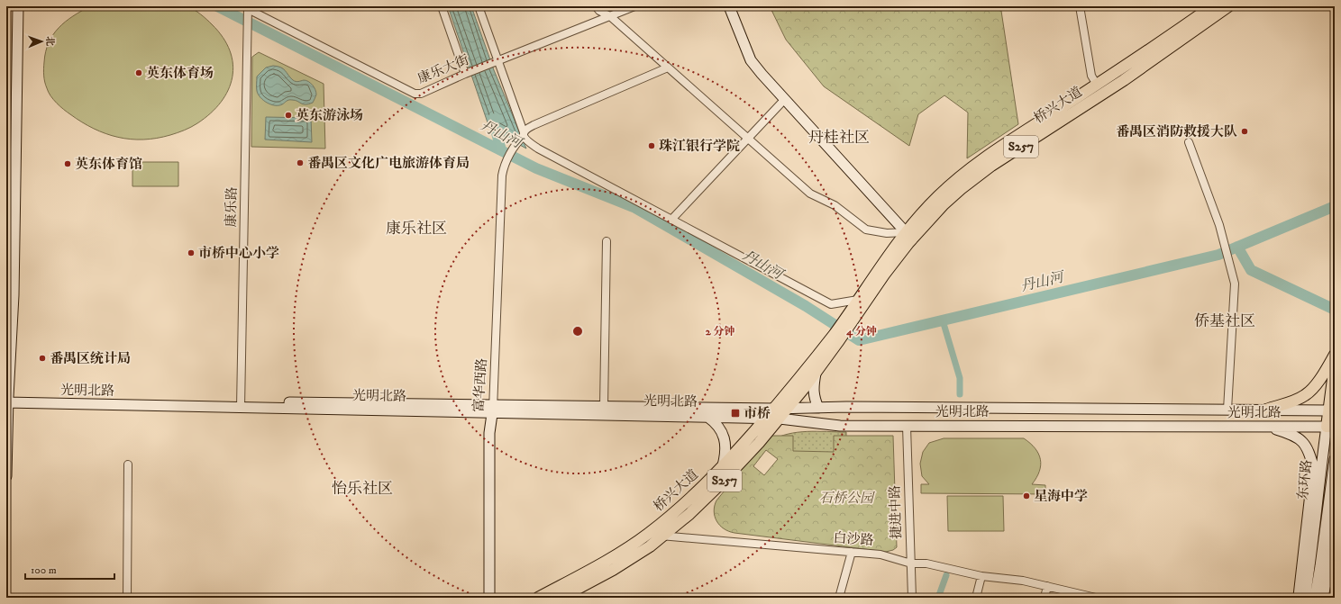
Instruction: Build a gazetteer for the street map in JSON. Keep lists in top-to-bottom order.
{
  "streets": {
    "main road": [
      "桥兴大道",
      "S257",
      "富华西路",
      "光明北路",
      "东环路"
    ],
    "street": [
      "康乐大街",
      "康乐路",
      "捷进中路",
      "白沙路"
    ]
  },
  "crossings": [
    ["康乐大街", "康乐路"],
    ["桥兴大道", "S257"],
    ["桥兴大道", "光明北路"],
    ["桥兴大道", "白沙路"],
    ["康乐路", "光明北路"],
    ["富华西路", "光明北路"],
    ["光明北路", "东环路"],
    ["光明北路", "捷进中路"],
    ["捷进中路", "白沙路"]
  ],
  "districts": [
    "丹桂社区",
    "康乐社区",
    "侨基社区",
    "怡乐社区"
  ],
  "water": ["丹山河"],
  "parks": ["石桥公园"],
  "places": {
    "other": [
      "英东体育场",
      "英东游泳场",
      "番禺区消防救援大队",
      "珠江银行学院",
      "番禺区文化广电旅游体育局",
      "英东体育馆",
      "市桥中心小学",
      "番禺区统计局",
      "星海中学"
    ],
    "transit": ["市桥"]
  },
  "scale_bar": "100 m",
  "north": "right",
  "rings": ["2 分钟", "4 分钟"]
}
